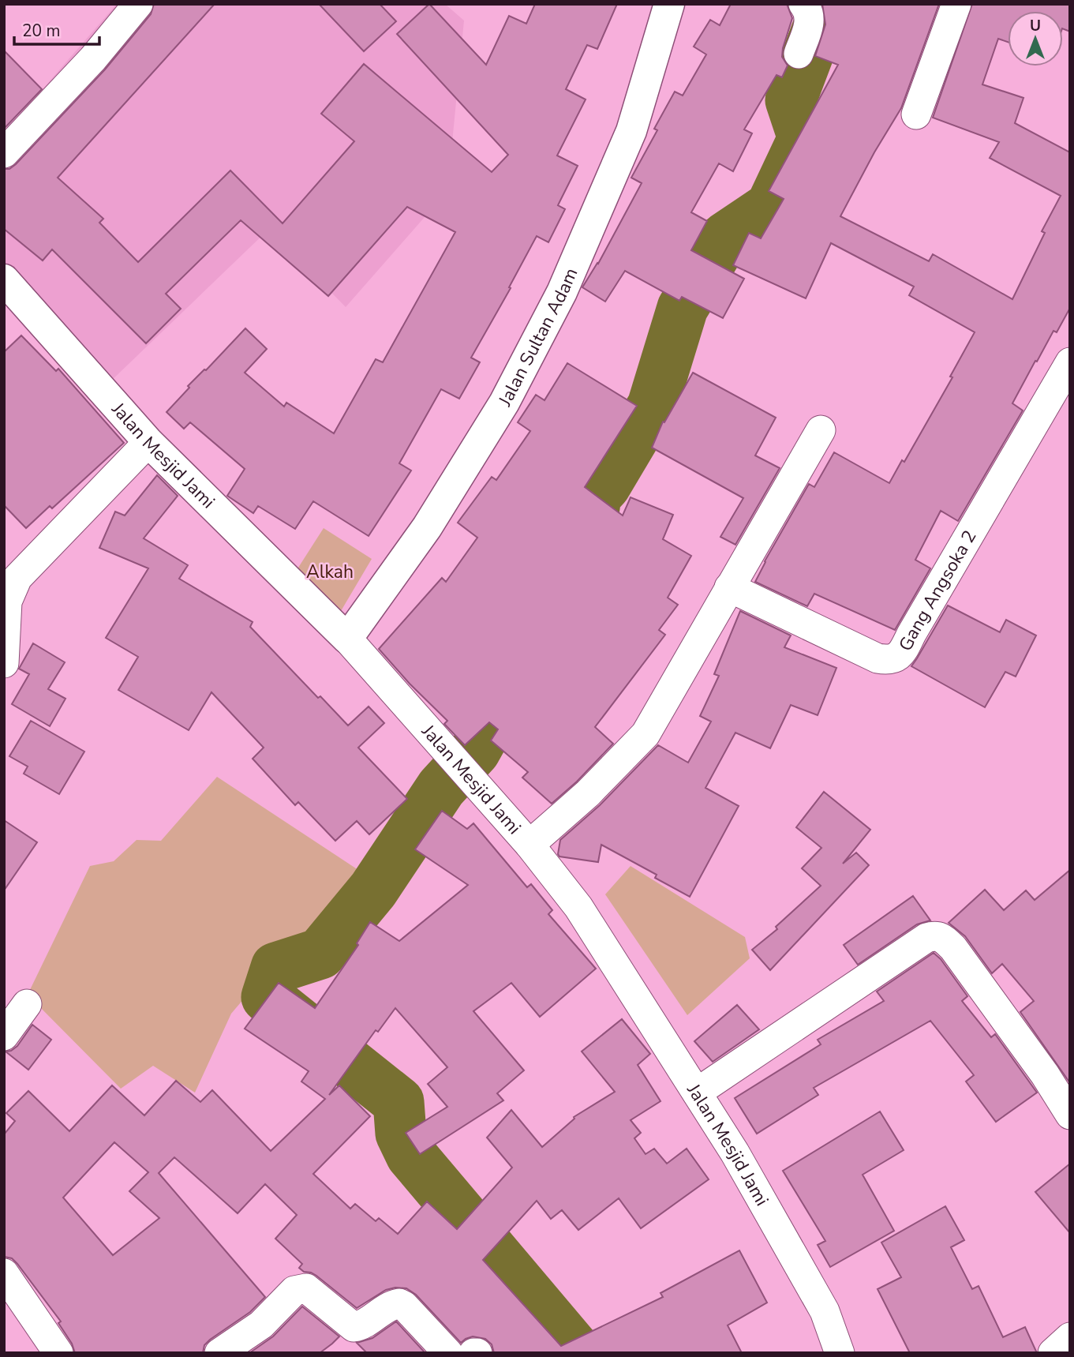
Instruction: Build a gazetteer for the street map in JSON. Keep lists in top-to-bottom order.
{
  "streets": {
    "main road": ["Jalan Sultan Adam", "Jalan Mesjid Jami"],
    "street": ["Gang Angsoka 2"]
  },
  "crossings": [
    ["Jalan Sultan Adam", "Jalan Mesjid Jami"]
  ],
  "parks": ["Alkah"],
  "scale_bar": "20 m",
  "north": "top"
}
